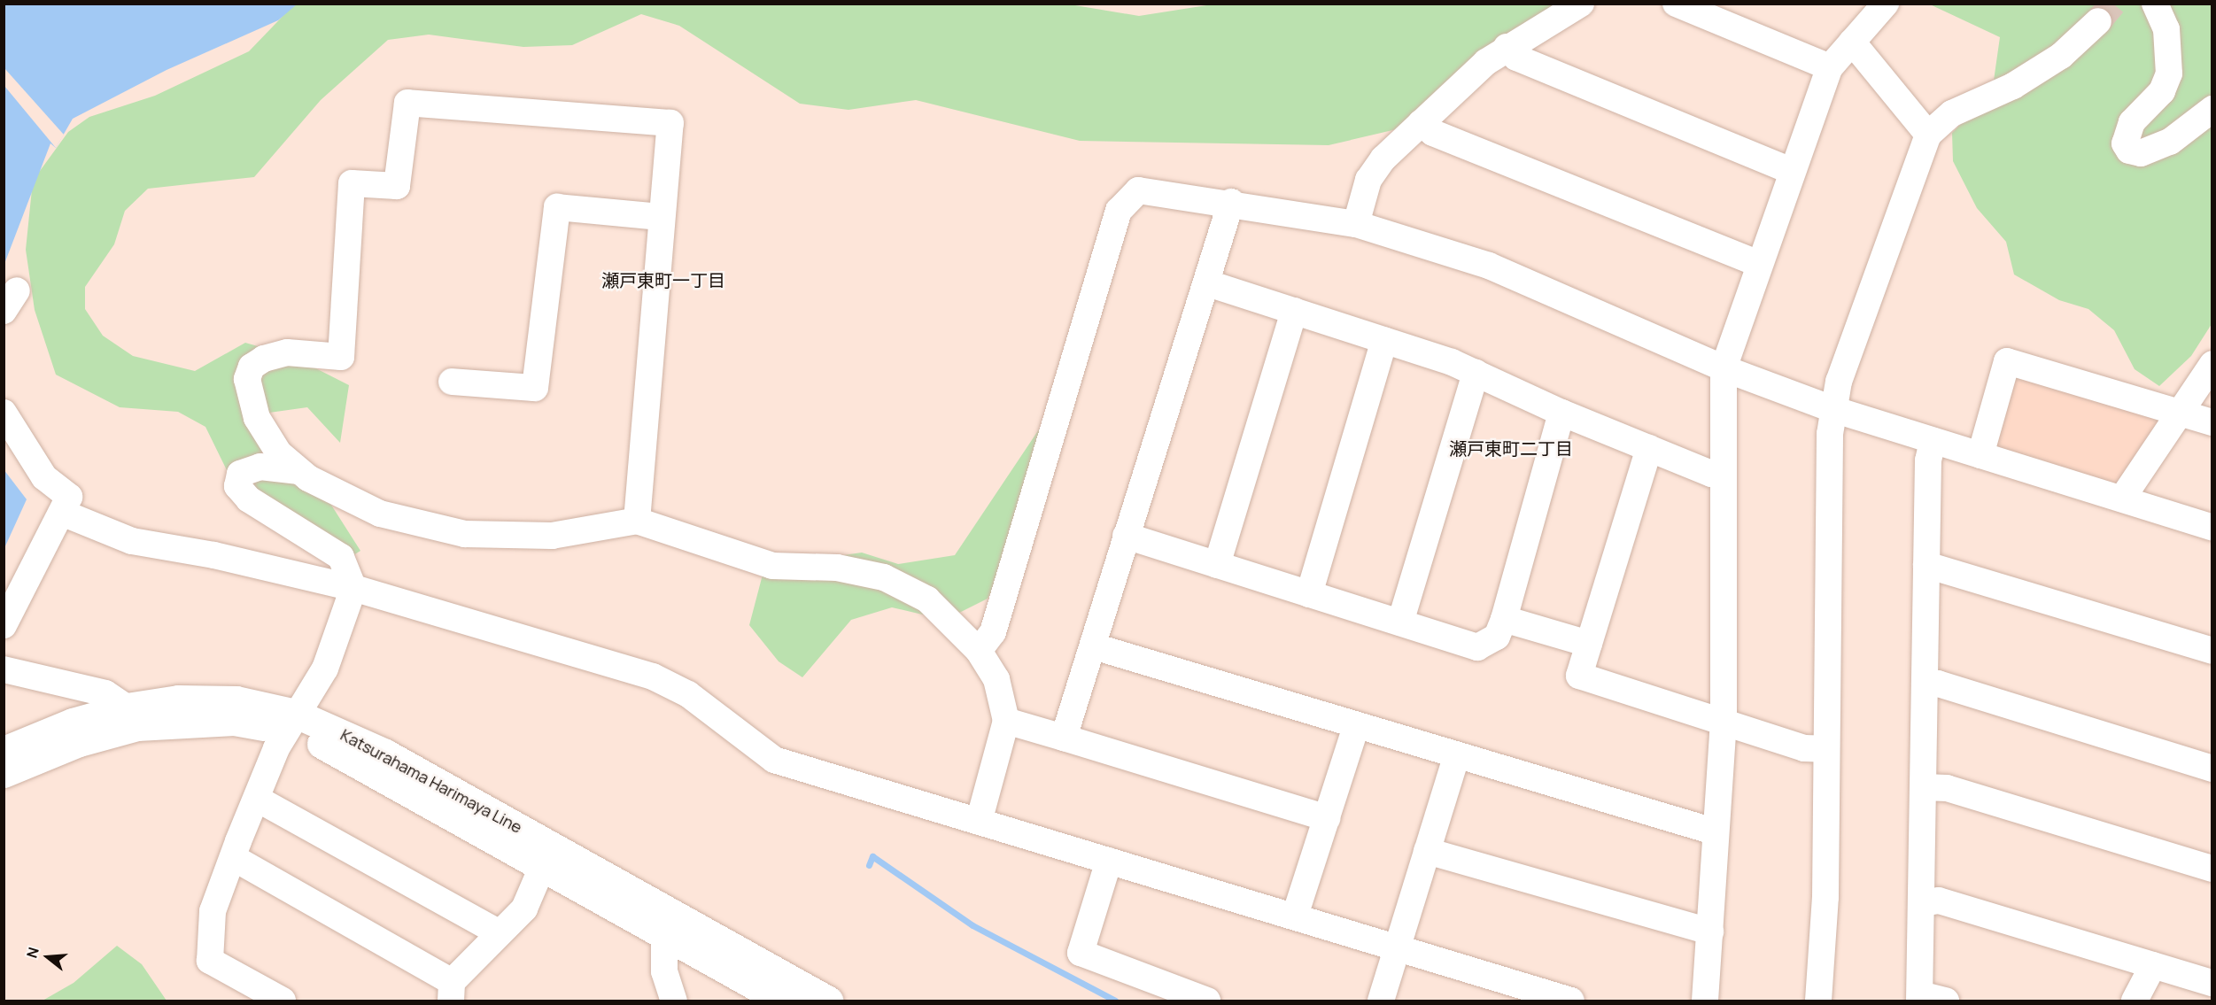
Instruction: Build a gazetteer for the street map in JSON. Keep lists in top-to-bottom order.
{
  "streets": {
    "main road": ["Katsurahama Harimaya Line"]
  },
  "districts": ["瀬戸東町一丁目", "瀬戸東町二丁目"],
  "north": "left"
}
